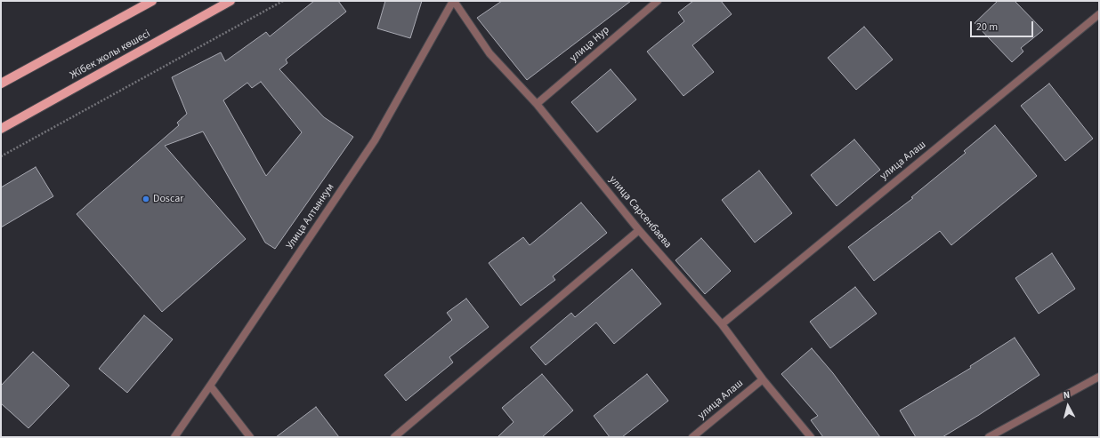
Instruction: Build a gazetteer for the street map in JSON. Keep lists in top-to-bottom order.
{
  "streets": {
    "main road": ["Жібек жолы көшесі"],
    "street": [
      "улица Нур",
      "улица Алаш",
      "улица Сарсенбаева",
      "Улица Алтынкум"
    ]
  },
  "crossings": [
    ["улица Нур", "улица Сарсенбаева"],
    ["улица Алаш", "улица Сарсенбаева"],
    ["улица Сарсенбаева", "Улица Алтынкум"]
  ],
  "places": ["Doscar"],
  "scale_bar": "20 m",
  "north": "top"
}
